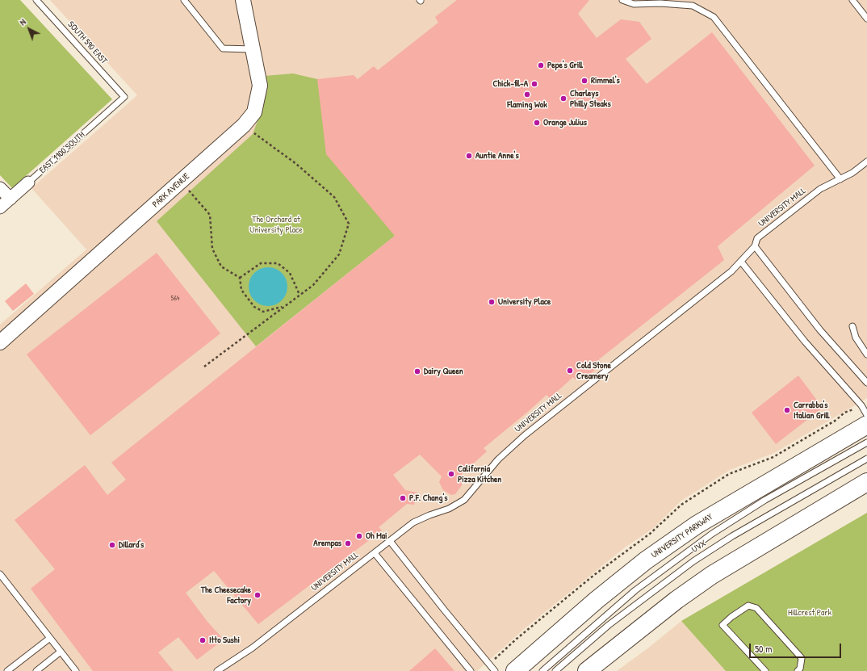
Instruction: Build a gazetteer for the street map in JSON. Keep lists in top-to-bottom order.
{
  "streets": {
    "main road": ["UNIVERSITY PARKWAY"],
    "street": ["EAST 1100 SOUTH", "PARK AVENUE"],
    "lane": ["SOUTH 590 EAST", "UNIVERSITY MALL", "UVX"]
  },
  "crossings": [
    ["SOUTH 590 EAST", "EAST 1100 SOUTH"]
  ],
  "parks": ["The Orchard at University Place", "Hillcrest Park"],
  "places": [
    "Pepe's Grill",
    "Rimmel's",
    "Chick-fil-A",
    "Flaming Wok",
    "Charleys Philly Steaks",
    "Orange Julius",
    "Auntie Anne's",
    "University Place",
    "Cold Stone Creamery",
    "Dairy Queen",
    "Carrabba's Italian Grill",
    "California Pizza Kitchen",
    "P.F. Chang's",
    "Oh Mai",
    "Arempas",
    "Dillard's",
    "The Cheesecake Factory",
    "Itto Sushi"
  ],
  "house_numbers": ["564"],
  "scale_bar": "50 m",
  "north": "top left"
}
